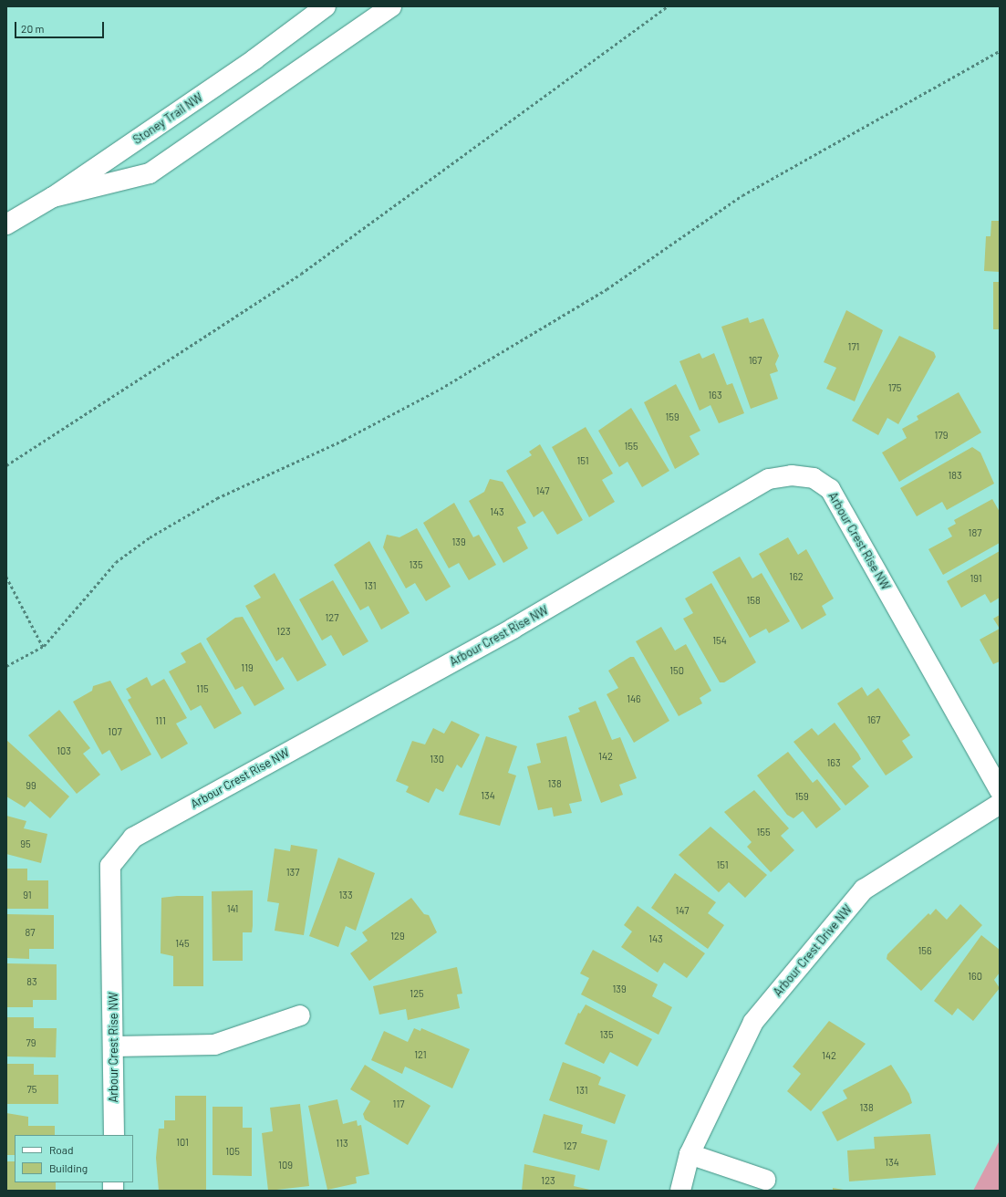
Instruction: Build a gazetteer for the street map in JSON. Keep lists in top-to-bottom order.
{
  "streets": {
    "main road": ["Stoney Trail NW", "Arbour Crest Rise NW", "Arbour Crest Drive NW"]
  },
  "house_numbers": [
    "171",
    "167",
    "175",
    "163",
    "159",
    "179",
    "155",
    "151",
    "183",
    "147",
    "143",
    "187",
    "139",
    "135",
    "162",
    "191",
    "131",
    "158",
    "127",
    "123",
    "154",
    "119",
    "150",
    "115",
    "146",
    "167",
    "111",
    "107",
    "103",
    "142",
    "130",
    "163",
    "138",
    "99",
    "134",
    "159",
    "155",
    "95",
    "151",
    "137",
    "91",
    "133",
    "141",
    "147",
    "87",
    "129",
    "143",
    "145",
    "156",
    "160",
    "83",
    "139",
    "125",
    "135",
    "79",
    "121",
    "142",
    "75",
    "131",
    "117",
    "138",
    "101",
    "113",
    "127",
    "105",
    "134",
    "109",
    "123"
  ],
  "legend": ["Road", "Building"],
  "scale_bar": "20 m"
}
